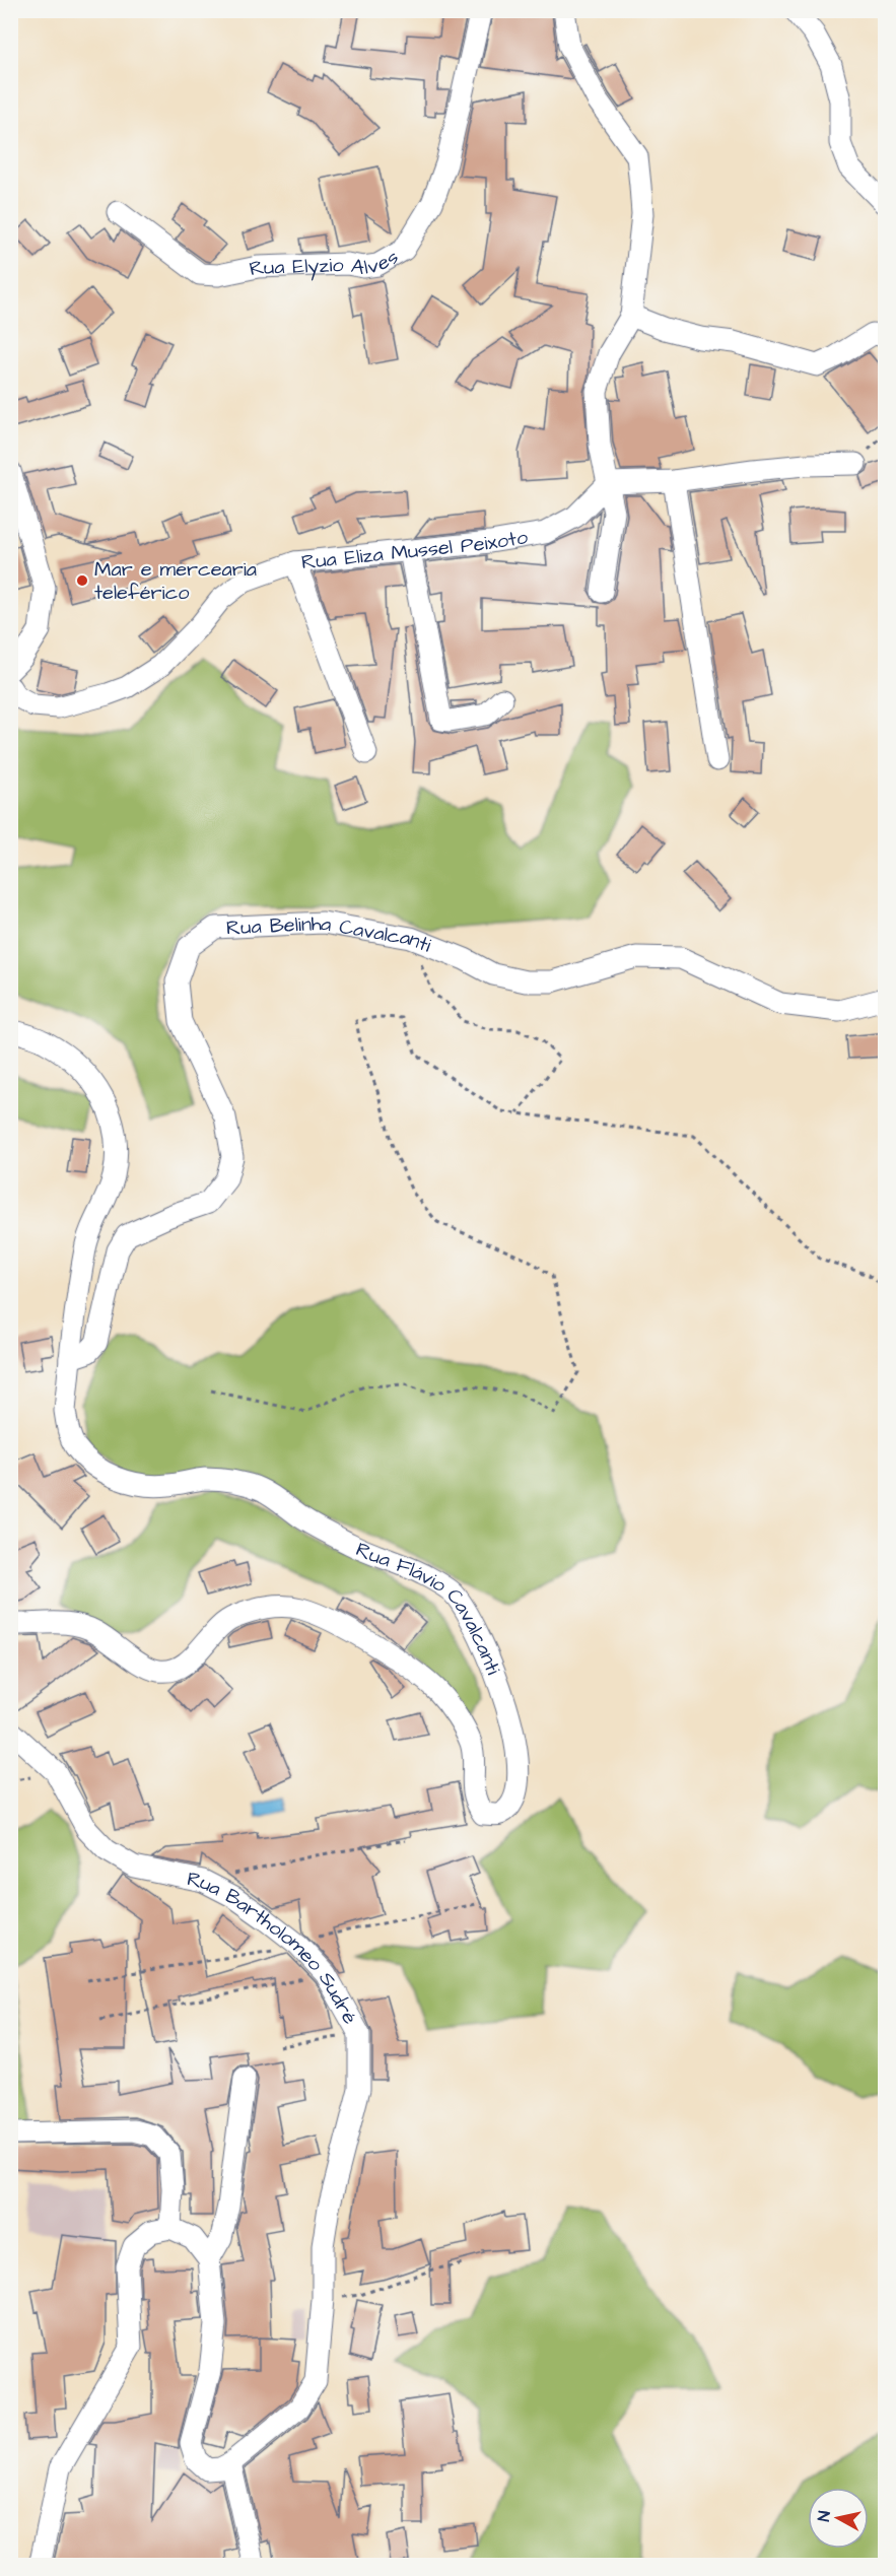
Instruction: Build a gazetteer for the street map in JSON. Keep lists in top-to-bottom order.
{
  "streets": {
    "street": [
      "Rua Elyzio Alves",
      "Rua Eliza Mussel Peixoto",
      "Rua Belinha Cavalcanti",
      "Rua Flávio Cavalcanti",
      "Rua Bartholomeo Sudré"
    ]
  },
  "crossings": [
    ["Rua Belinha Cavalcanti", "Rua Flávio Cavalcanti"]
  ],
  "places": ["Mar e mercearia teleférico"],
  "north": "left"
}
